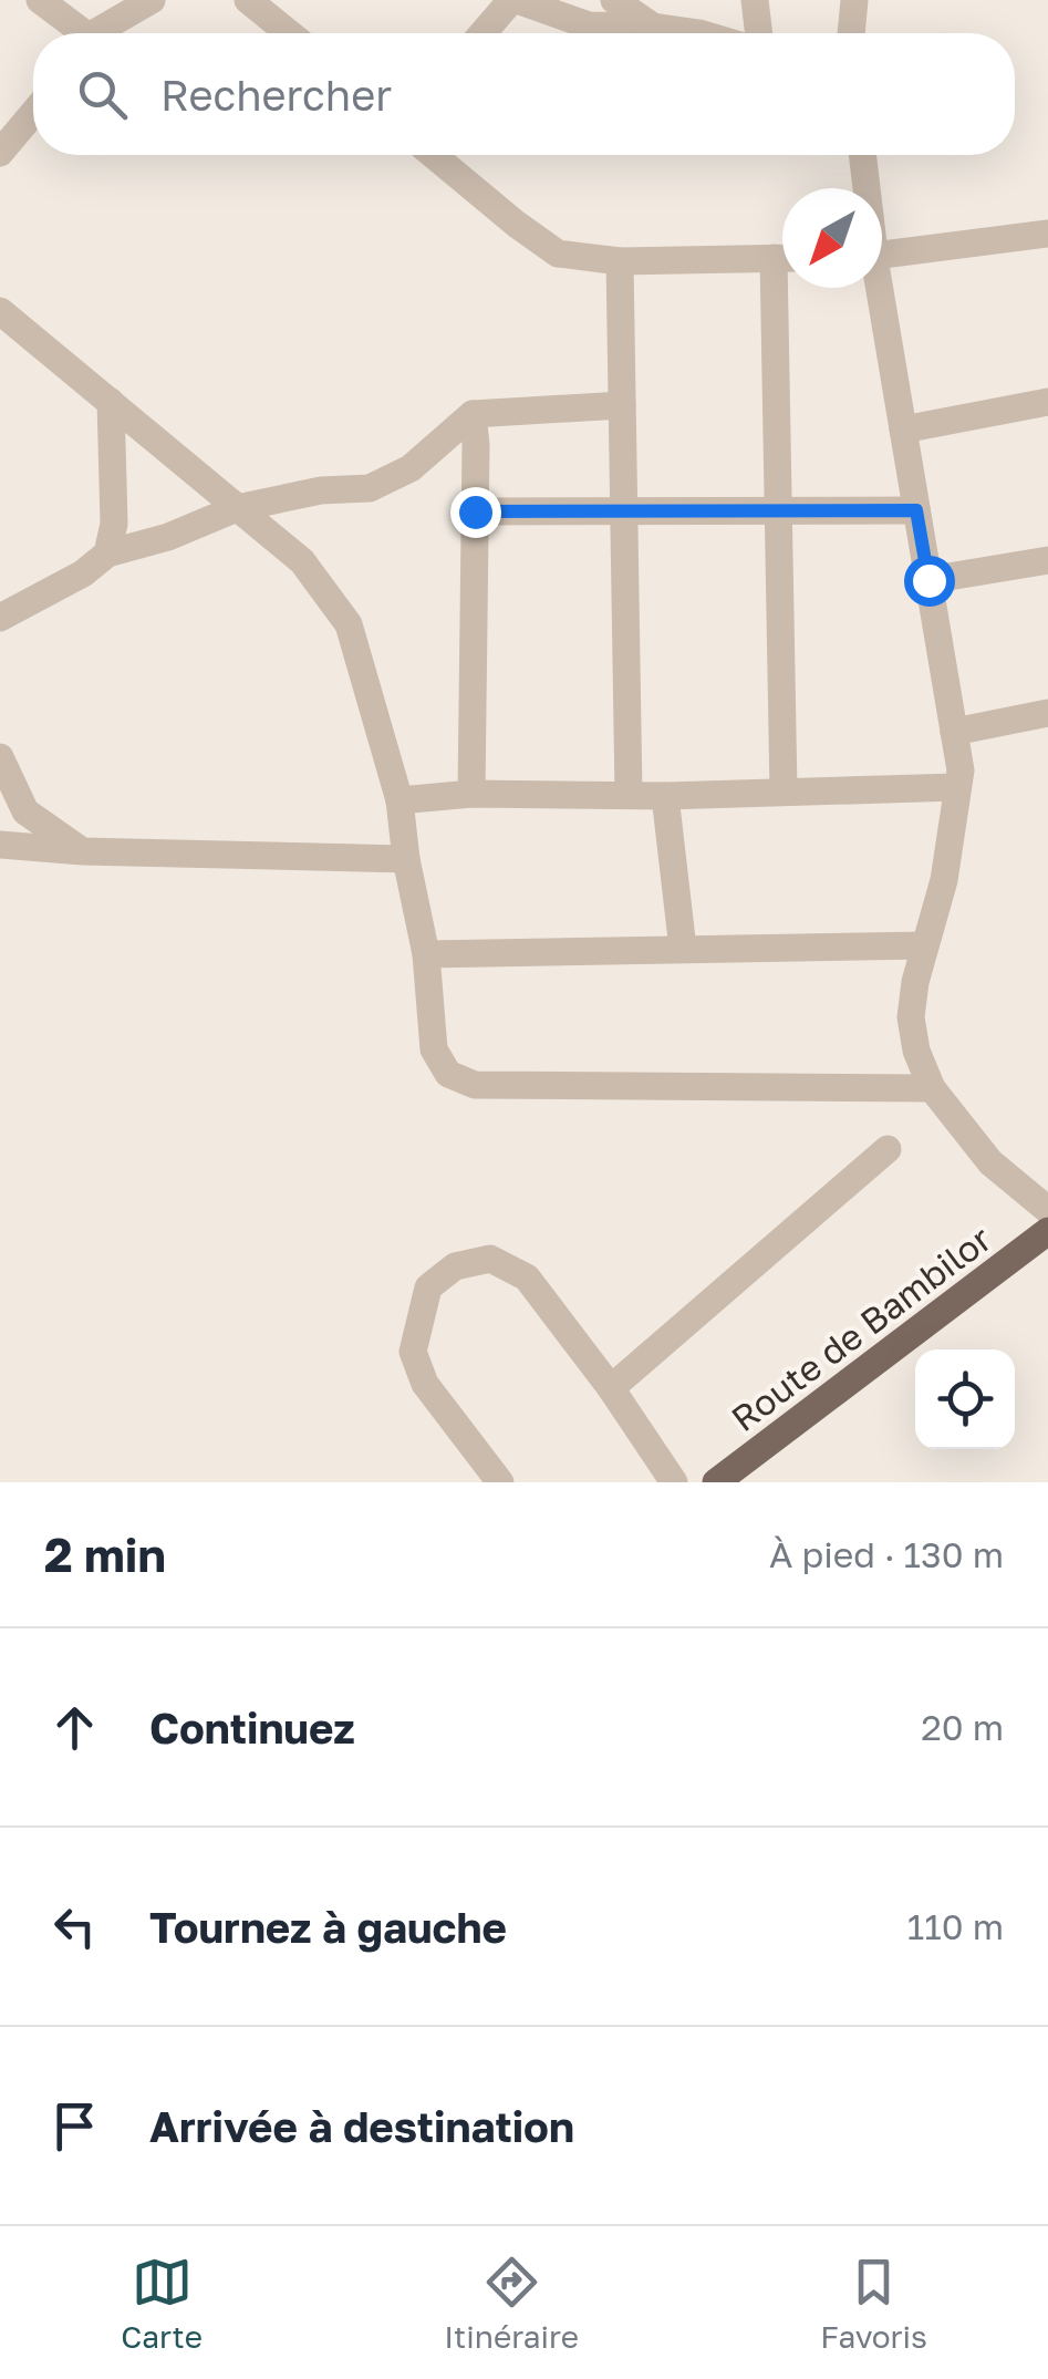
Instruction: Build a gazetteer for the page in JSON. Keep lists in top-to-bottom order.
{
  "streets": {
    "main road": ["Route de Bambilor"]
  },
  "north": "bottom left",
  "page": {
    "search": "Rechercher",
    "heading": ["2 min", "À pied · 130 m"],
    "list": [
      ["Continuez", "20 m"],
      ["Tournez à gauche", "110 m"],
      "Arrivée à destination"
    ],
    "nav": ["Carte", "Itinéraire", "Favoris"]
  }
}
